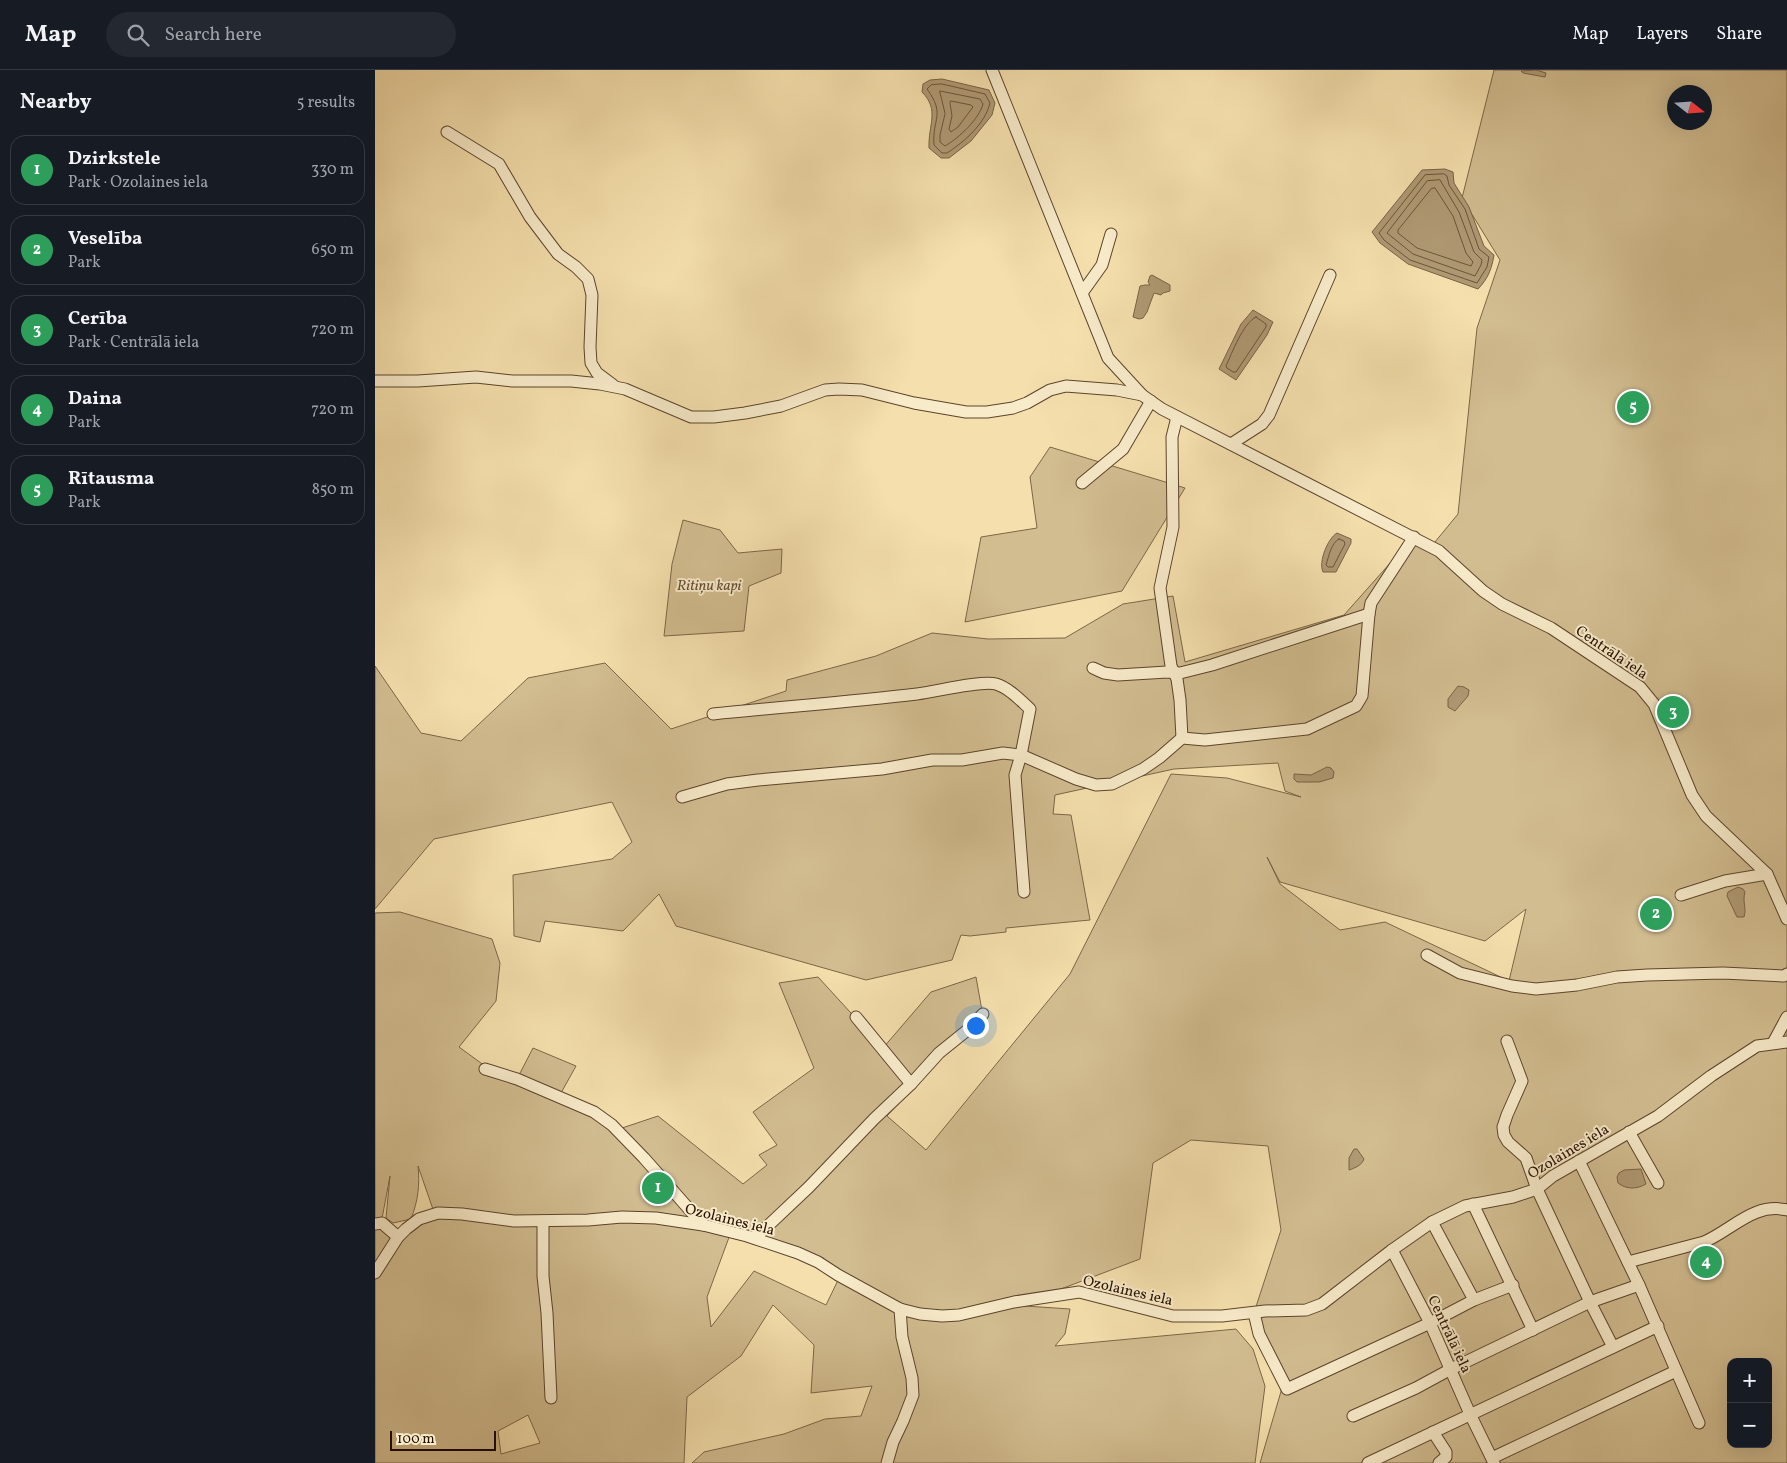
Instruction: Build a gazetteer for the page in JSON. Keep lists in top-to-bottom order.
{
  "streets": {
    "street": ["Centrālā iela", "Ozolaines iela"]
  },
  "crossings": [
    ["Centrālā iela", "Ozolaines iela"]
  ],
  "parks": ["Ritiņu kapi"],
  "scale_bar": "100 m",
  "north": "right",
  "page": {
    "header": "Map",
    "search": "Search here",
    "nav": ["Map", "Layers", "Share"],
    "heading": ["Nearby", "5 results"],
    "list": [
      {
        "mark": "1",
        "name": "Dzirkstele",
        "note": "Park · Ozolaines iela",
        "value": "330 m"
      },
      {
        "mark": "2",
        "name": "Veselība",
        "note": "Park",
        "value": "650 m"
      },
      {
        "mark": "3",
        "name": "Cerība",
        "note": "Park · Centrālā iela",
        "value": "720 m"
      },
      {
        "mark": "4",
        "name": "Daina",
        "note": "Park",
        "value": "720 m"
      },
      {
        "mark": "5",
        "name": "Rītausma",
        "note": "Park",
        "value": "850 m"
      }
    ],
    "pins": [
      "5",
      "3",
      "2",
      "1",
      "4"
    ],
    "map_buttons": ["+", "−"],
    "scale": "100 m"
  }
}
